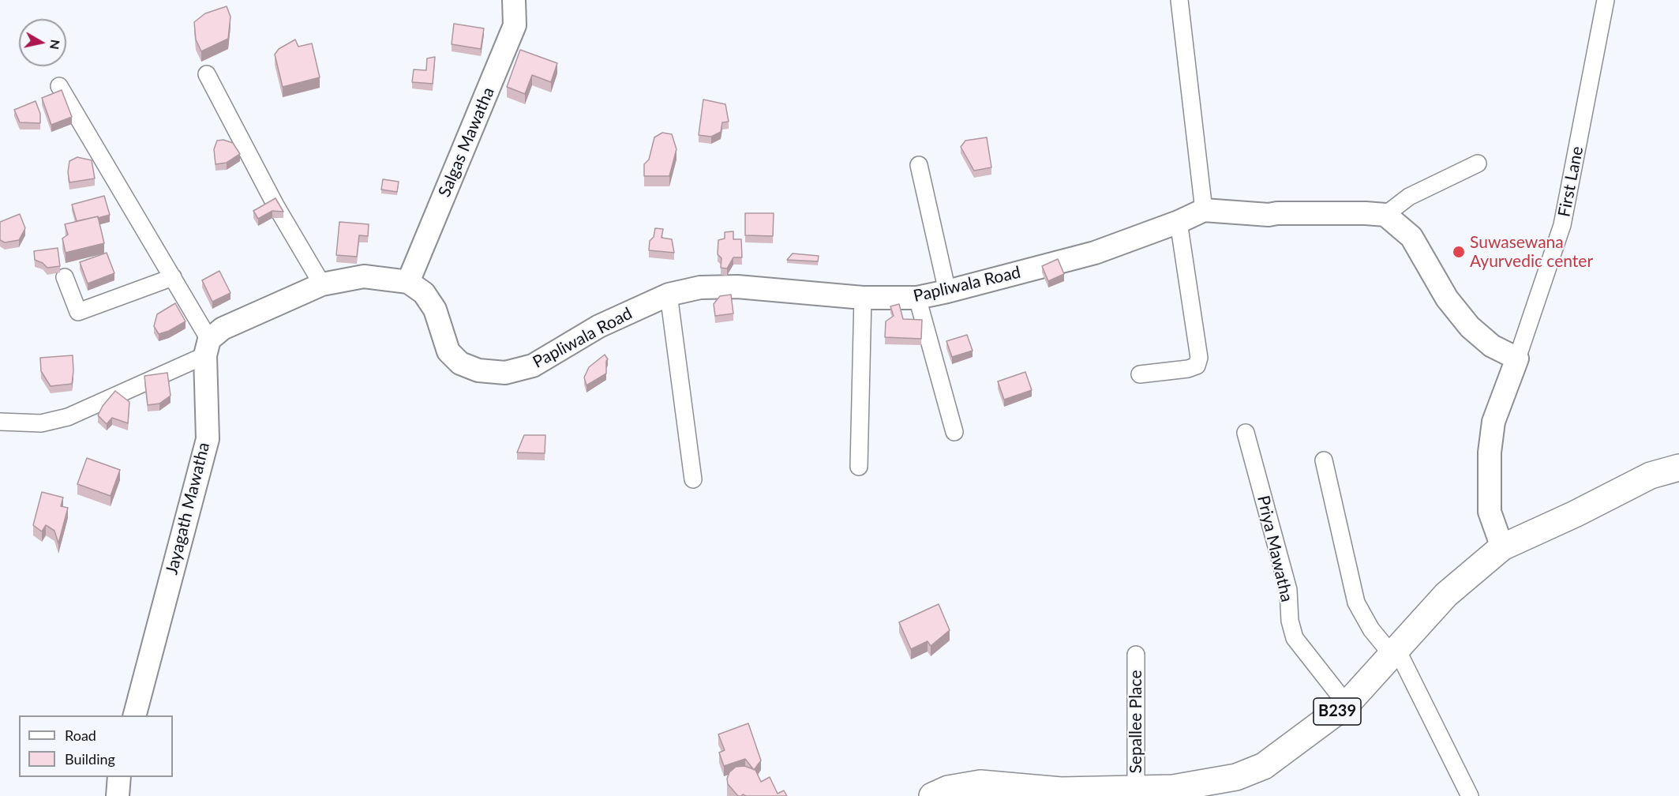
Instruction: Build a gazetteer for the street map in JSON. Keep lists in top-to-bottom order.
{
  "streets": {
    "main road": ["B239"],
    "street": [
      "Salgas Mawatha",
      "First Lane",
      "Papliwala Road",
      "Jayagath Mawatha",
      "Priya Mawatha",
      "Sepallee Place"
    ]
  },
  "crossings": [
    ["Salgas Mawatha", "Papliwala Road"],
    ["Priya Mawatha", "B239"],
    ["B239", "Sepallee Place"]
  ],
  "places": ["Suwasewana Ayurvedic center"],
  "legend": ["Road", "Building"],
  "north": "right"
}
